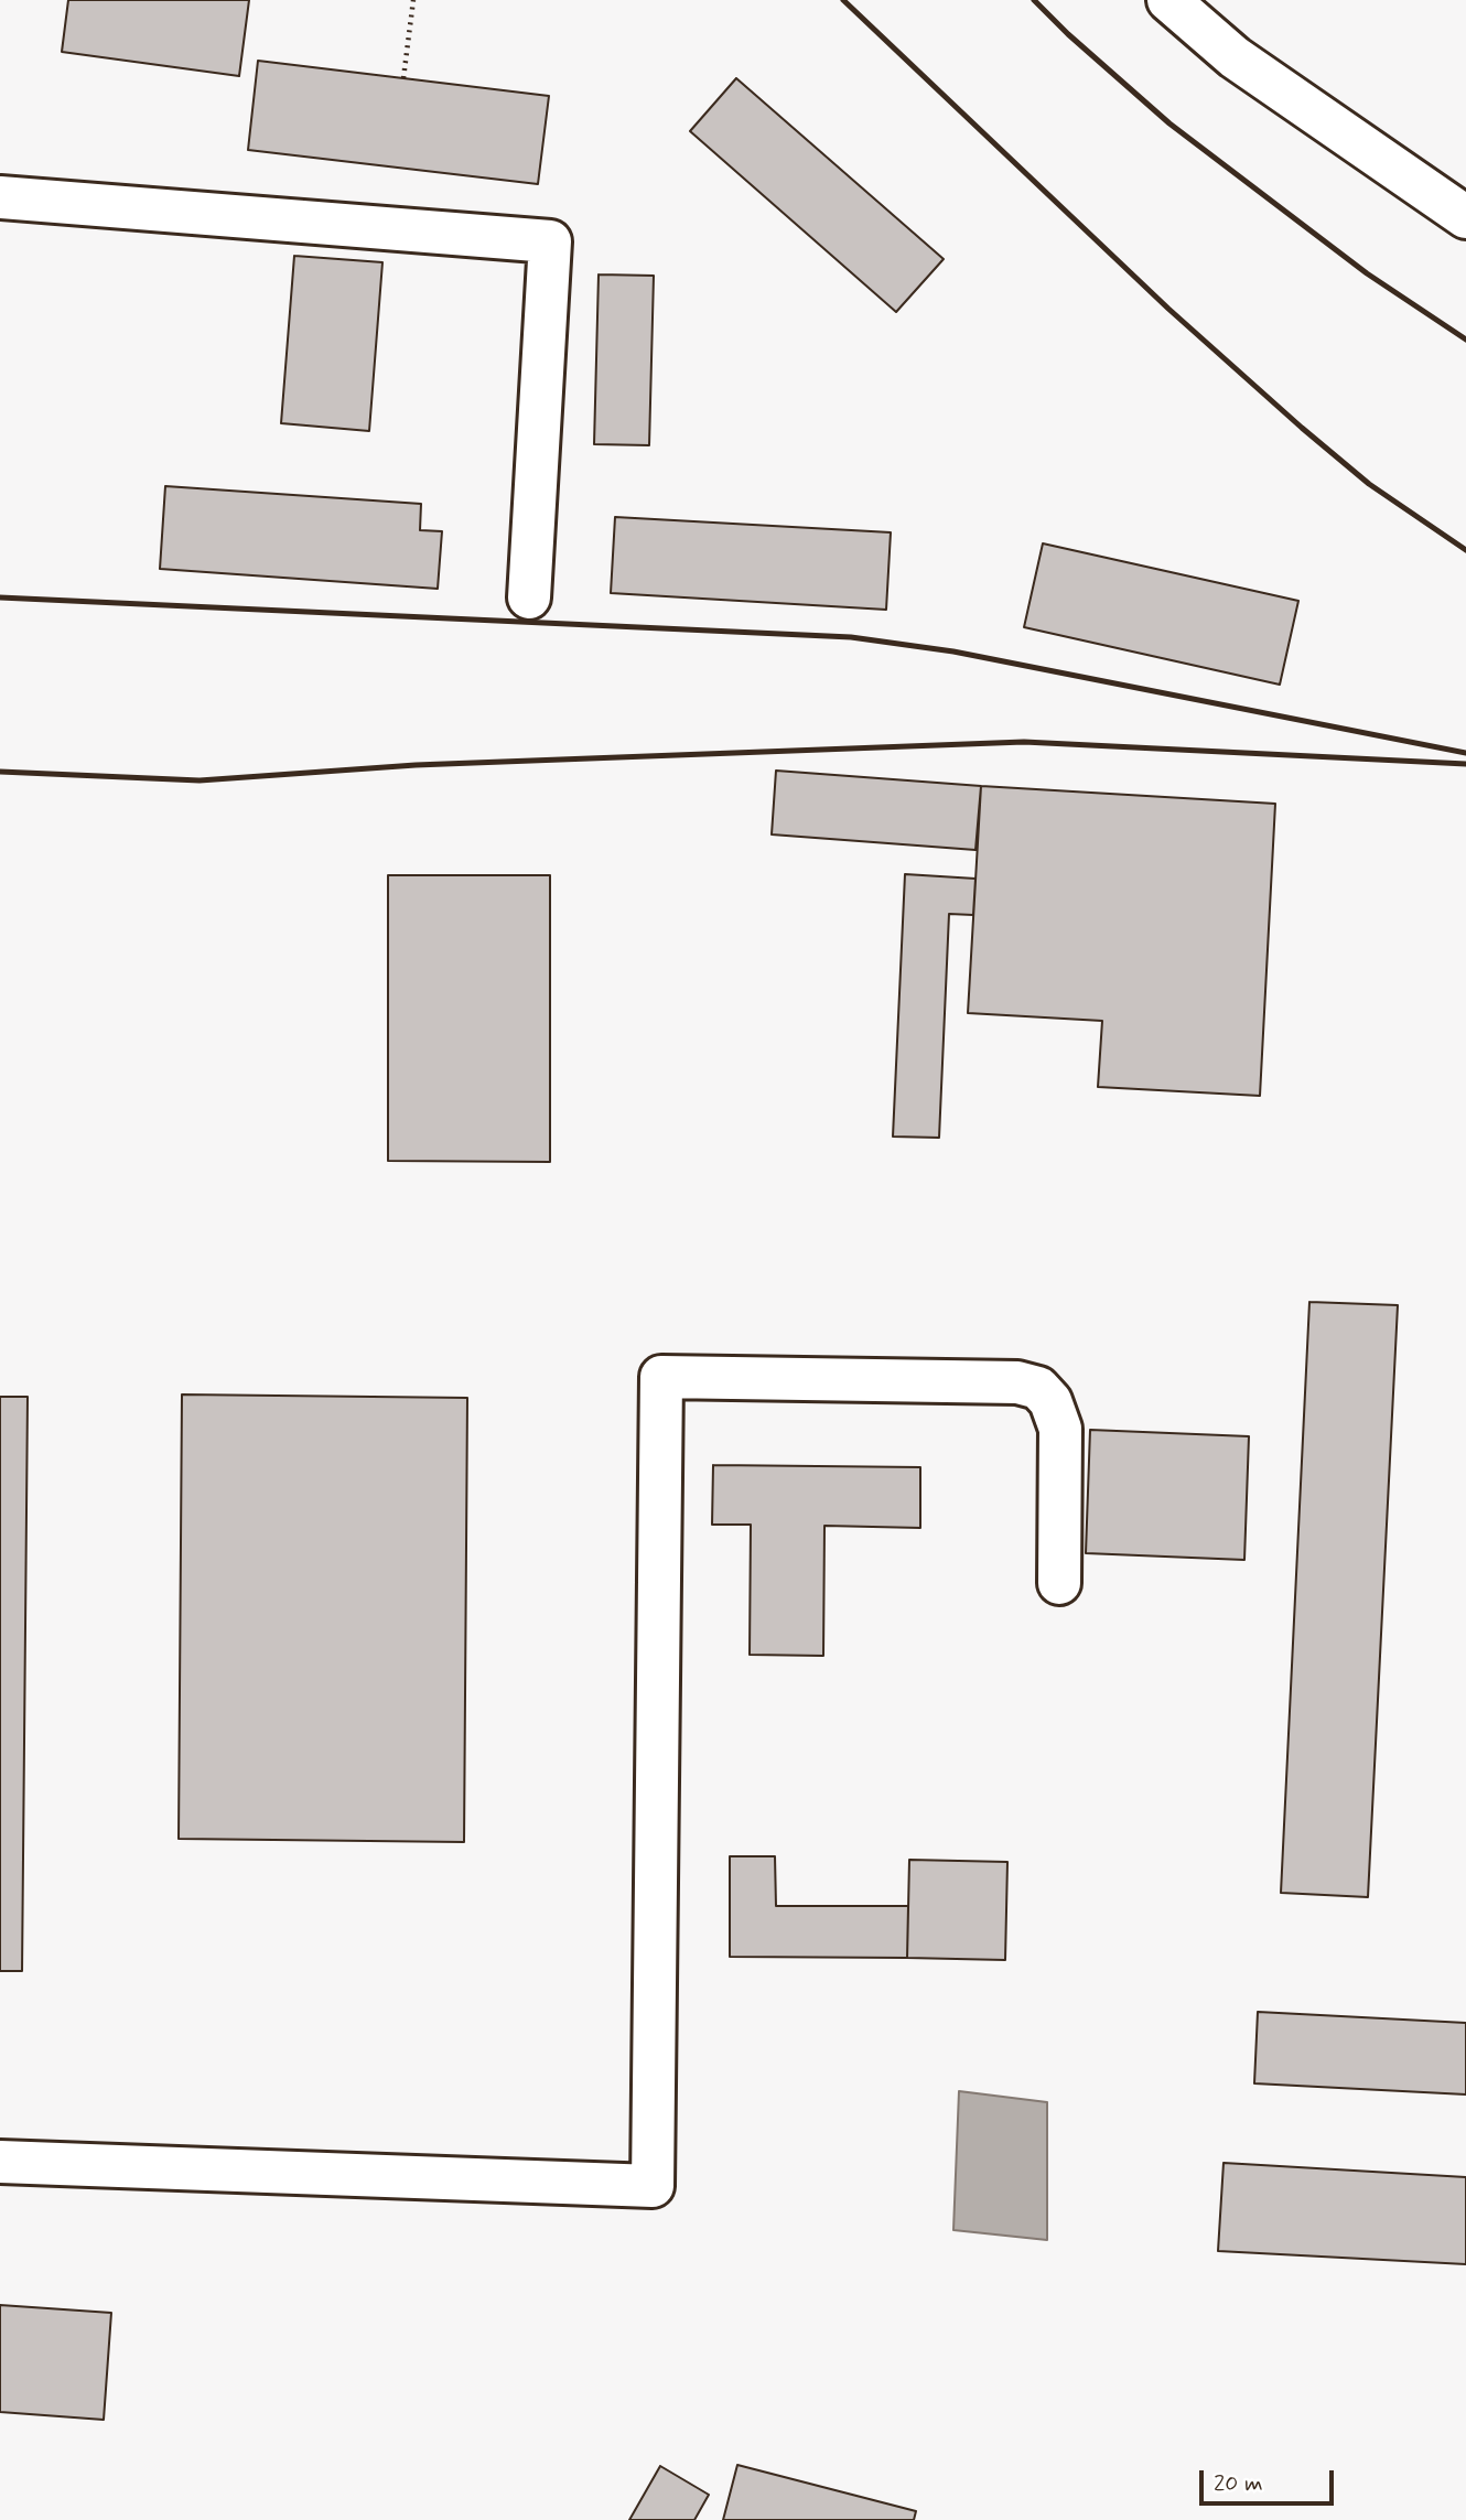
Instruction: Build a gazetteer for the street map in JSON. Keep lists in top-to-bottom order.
{
  "scale_bar": "20 m"
}
